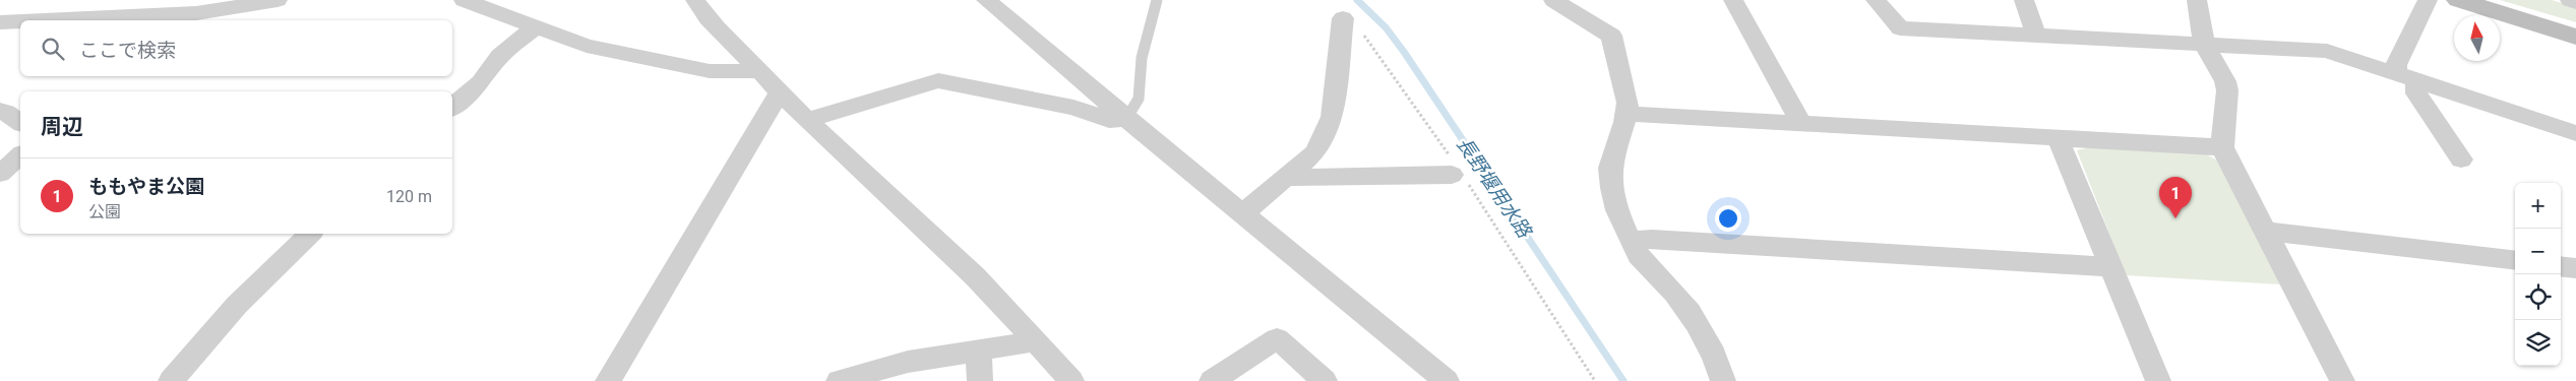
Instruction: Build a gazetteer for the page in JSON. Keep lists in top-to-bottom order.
{
  "water": ["長野堰用水路"],
  "north": "top",
  "page": {
    "search": "ここで検索",
    "heading": "周辺",
    "list": [
      {
        "mark": "1",
        "name": "ももやま公園",
        "note": "公園",
        "value": "120 m"
      }
    ],
    "pins": "1",
    "map_buttons": ["+", "−"]
  }
}
